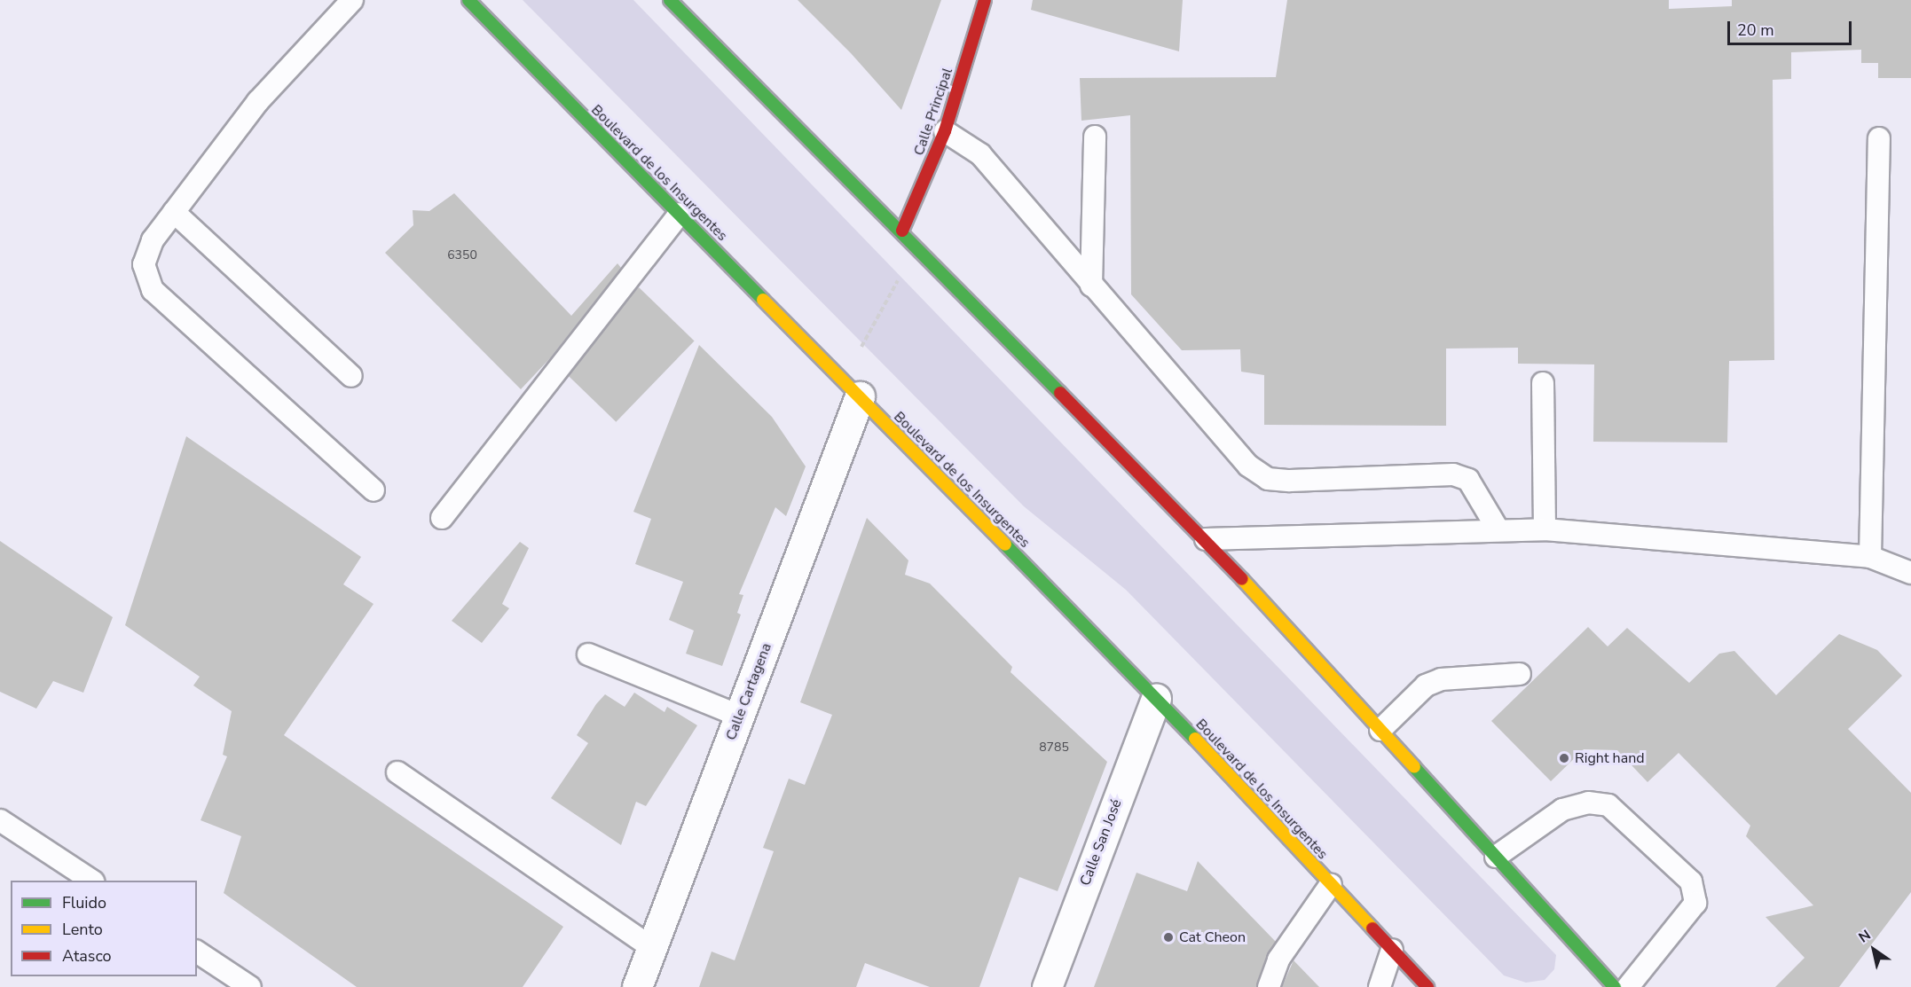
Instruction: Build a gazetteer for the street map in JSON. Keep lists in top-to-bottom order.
{
  "streets": {
    "main road": ["Calle Principal", "Boulevard de los Insurgentes"],
    "street": ["Calle Cartagena", "Calle San José"]
  },
  "crossings": [
    ["Boulevard de los Insurgentes", "Calle Cartagena"],
    ["Boulevard de los Insurgentes", "Calle San José"]
  ],
  "places": ["Right hand", "Cat Cheon"],
  "house_numbers": ["6350", "8785"],
  "legend": ["Fluido", "Lento", "Atasco"],
  "scale_bar": "20 m",
  "north": "top left"
}
